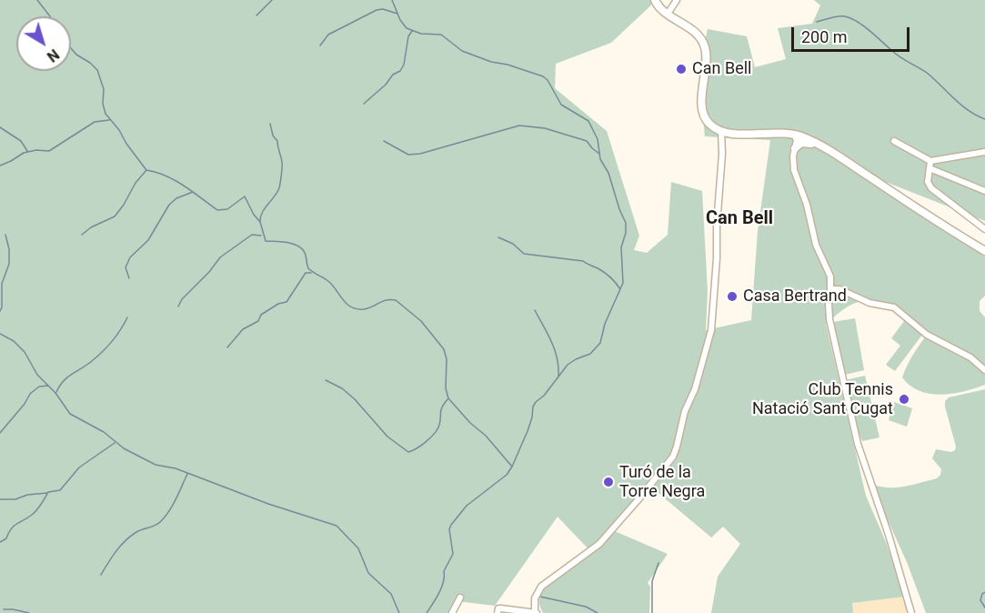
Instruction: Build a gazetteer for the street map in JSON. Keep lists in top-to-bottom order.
{
  "districts": ["Can Bell"],
  "places": [
    "Can Bell",
    "Casa Bertrand",
    "Club Tennis Natació Sant Cugat",
    "Turó de la Torre Negra"
  ],
  "scale_bar": "200 m",
  "north": "bottom right"
}
